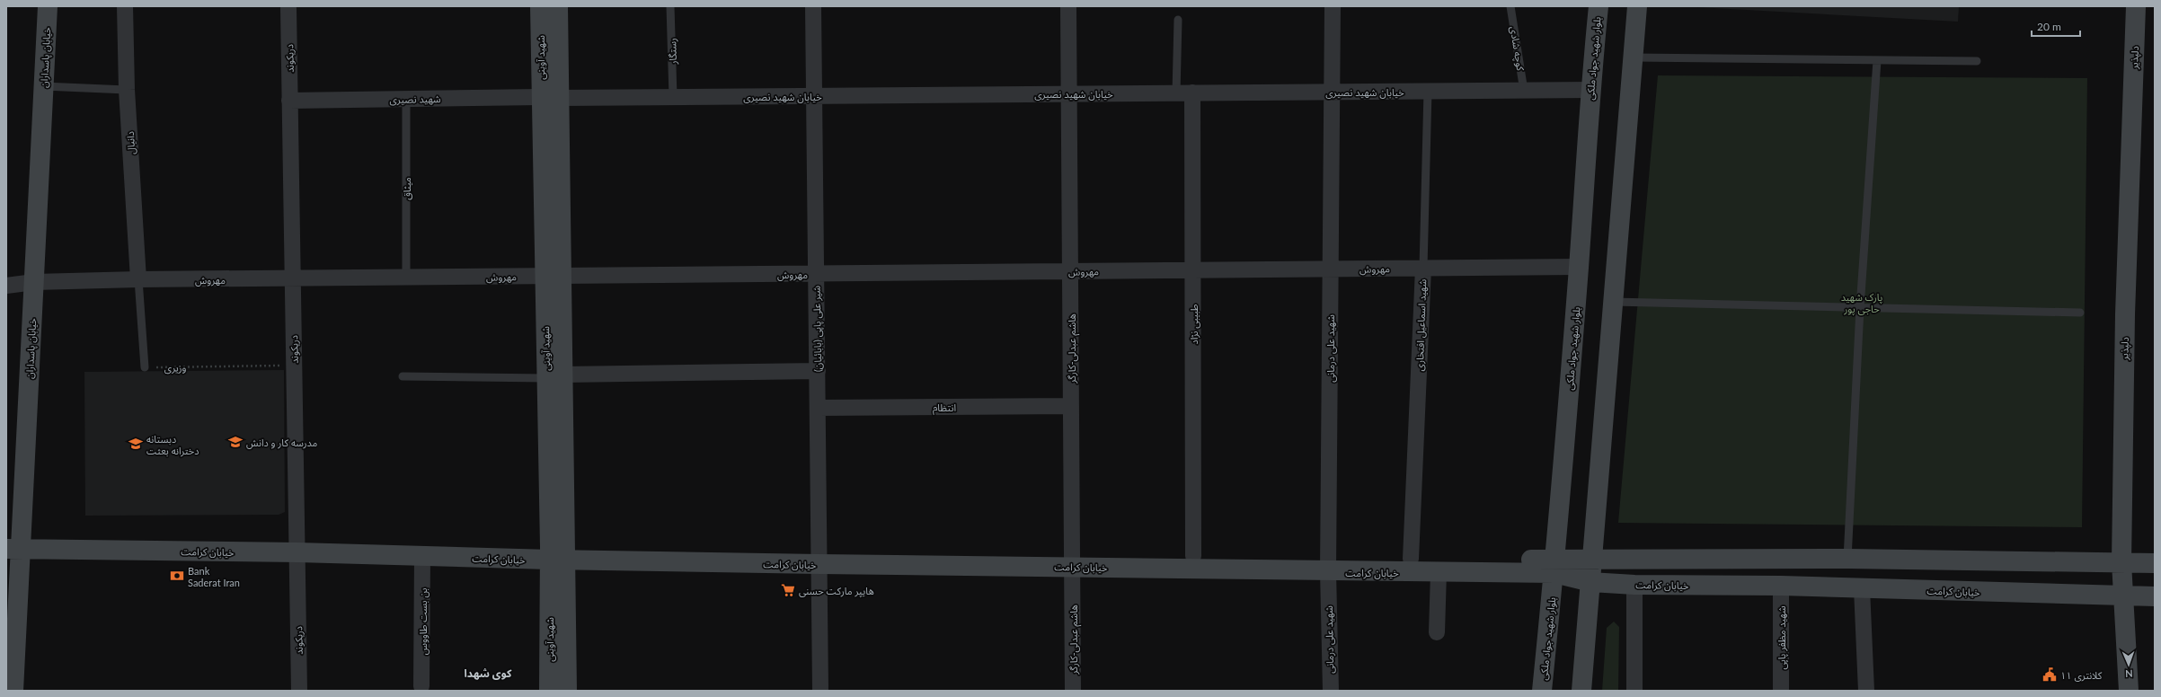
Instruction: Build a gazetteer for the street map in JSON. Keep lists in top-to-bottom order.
{
  "streets": {
    "main road": [
      "خیابان پاسداران",
      "شهید آوینی",
      "دلپذیر",
      "بلوار شهید جواد ملکی",
      "خیابان کرامت"
    ],
    "street": [
      "دریکوند",
      "خیابان شهید نصیری",
      "شهید نصیری",
      "دانیال",
      "مهروش",
      "طبیبی نژاد",
      "شهید اسماعیل افتخاری",
      "شیر علی پاپی (بابائیان)",
      "هاشم عبدلی-کارگر",
      "شهید علی درمانی",
      "انتظام",
      "بن بست طاووس",
      "شهید مظفر پاپی"
    ],
    "lane": ["کوچه شادی", "رستگار", "میثاق"],
    "path": ["وزیری"]
  },
  "crossings": [
    ["کوچه شادی", "خیابان شهید نصیری"],
    ["رستگار", "خیابان شهید نصیری"],
    ["خیابان پاسداران", "مهروش"],
    ["خیابان پاسداران", "خیابان کرامت"],
    ["شهید آوینی", "خیابان شهید نصیری"],
    ["شهید آوینی", "شهید نصیری"],
    ["شهید آوینی", "مهروش"],
    ["شهید آوینی", "خیابان کرامت"],
    ["دلپذیر", "خیابان کرامت"],
    ["دریکوند", "شهید نصیری"],
    ["دریکوند", "مهروش"],
    ["دریکوند", "وزیری"],
    ["دریکوند", "خیابان کرامت"],
    ["بلوار شهید جواد ملکی", "خیابان شهید نصیری"],
    ["بلوار شهید جواد ملکی", "مهروش"],
    ["بلوار شهید جواد ملکی", "خیابان کرامت"],
    ["خیابان شهید نصیری", "شهید نصیری"],
    ["خیابان شهید نصیری", "طبیبی نژاد"],
    ["خیابان شهید نصیری", "شهید اسماعیل افتخاری"],
    ["خیابان شهید نصیری", "شیر علی پاپی (بابائیان)"],
    ["خیابان شهید نصیری", "هاشم عبدلی-کارگر"],
    ["خیابان شهید نصیری", "شهید علی درمانی"],
    ["شهید نصیری", "میثاق"],
    ["دانیال", "مهروش"],
    ["میثاق", "مهروش"],
    ["مهروش", "طبیبی نژاد"],
    ["مهروش", "شهید اسماعیل افتخاری"],
    ["مهروش", "شیر علی پاپی (بابائیان)"],
    ["مهروش", "هاشم عبدلی-کارگر"],
    ["مهروش", "شهید علی درمانی"],
    ["طبیبی نژاد", "خیابان کرامت"],
    ["شهید اسماعیل افتخاری", "خیابان کرامت"],
    ["شیر علی پاپی (بابائیان)", "انتظام"],
    ["شیر علی پاپی (بابائیان)", "خیابان کرامت"],
    ["هاشم عبدلی-کارگر", "انتظام"],
    ["هاشم عبدلی-کارگر", "خیابان کرامت"],
    ["شهید علی درمانی", "خیابان کرامت"],
    ["خیابان کرامت", "بن بست طاووس"],
    ["خیابان کرامت", "شهید مظفر پاپی"]
  ],
  "districts": ["کوی شهدا"],
  "parks": ["پارک شهید حاجی پور"],
  "places": {
    "school or university": ["مدرسه کار و دانش", "دبستانه دخترانه بعثت"],
    "bank": ["Bank Saderat Iran"],
    "supermarket": ["هایپر مارکت حسنی"],
    "public building": ["کلانتری ۱۱"]
  },
  "scale_bar": "20 m",
  "north": "bottom"
}
